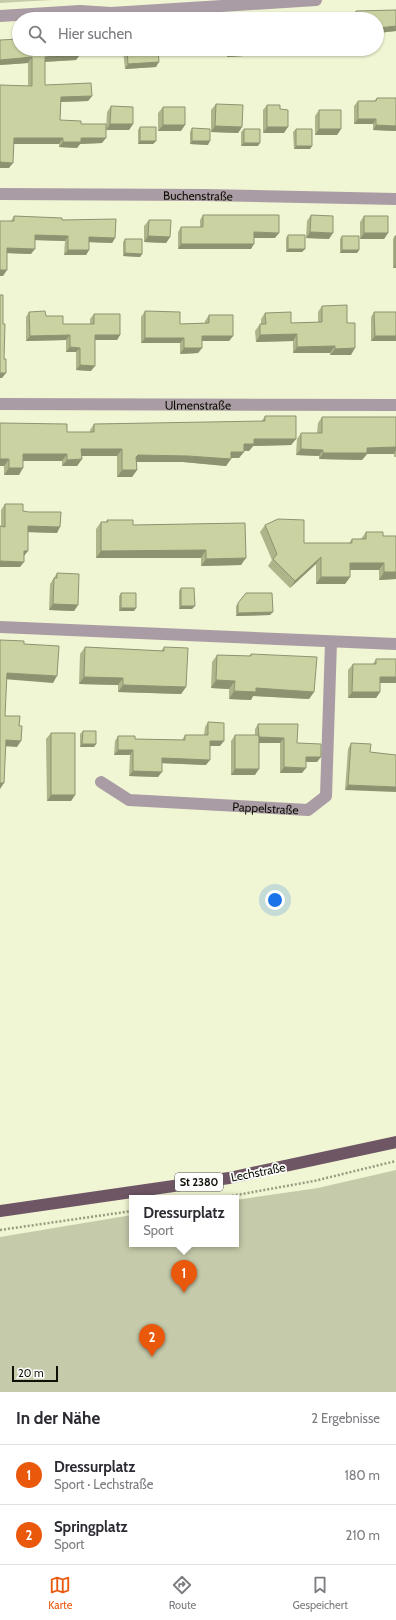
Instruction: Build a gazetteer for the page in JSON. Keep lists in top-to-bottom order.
{
  "streets": {
    "main road": ["Lechstraße", "St 2380"],
    "street": ["Buchenstraße", "Ulmenstraße", "Pappelstraße"]
  },
  "scale_bar": "20 m",
  "page": {
    "search": "Hier suchen",
    "popup": ["Dressurplatz", "Sport"],
    "pins": ["1", "2"],
    "scale": "20 m",
    "heading": ["In der Nähe", "2 Ergebnisse"],
    "list": [
      {
        "mark": "1",
        "name": "Dressurplatz",
        "note": "Sport · Lechstraße",
        "value": "180 m"
      },
      {
        "mark": "2",
        "name": "Springplatz",
        "note": "Sport",
        "value": "210 m"
      }
    ],
    "nav": ["Karte", "Route", "Gespeichert"]
  }
}
